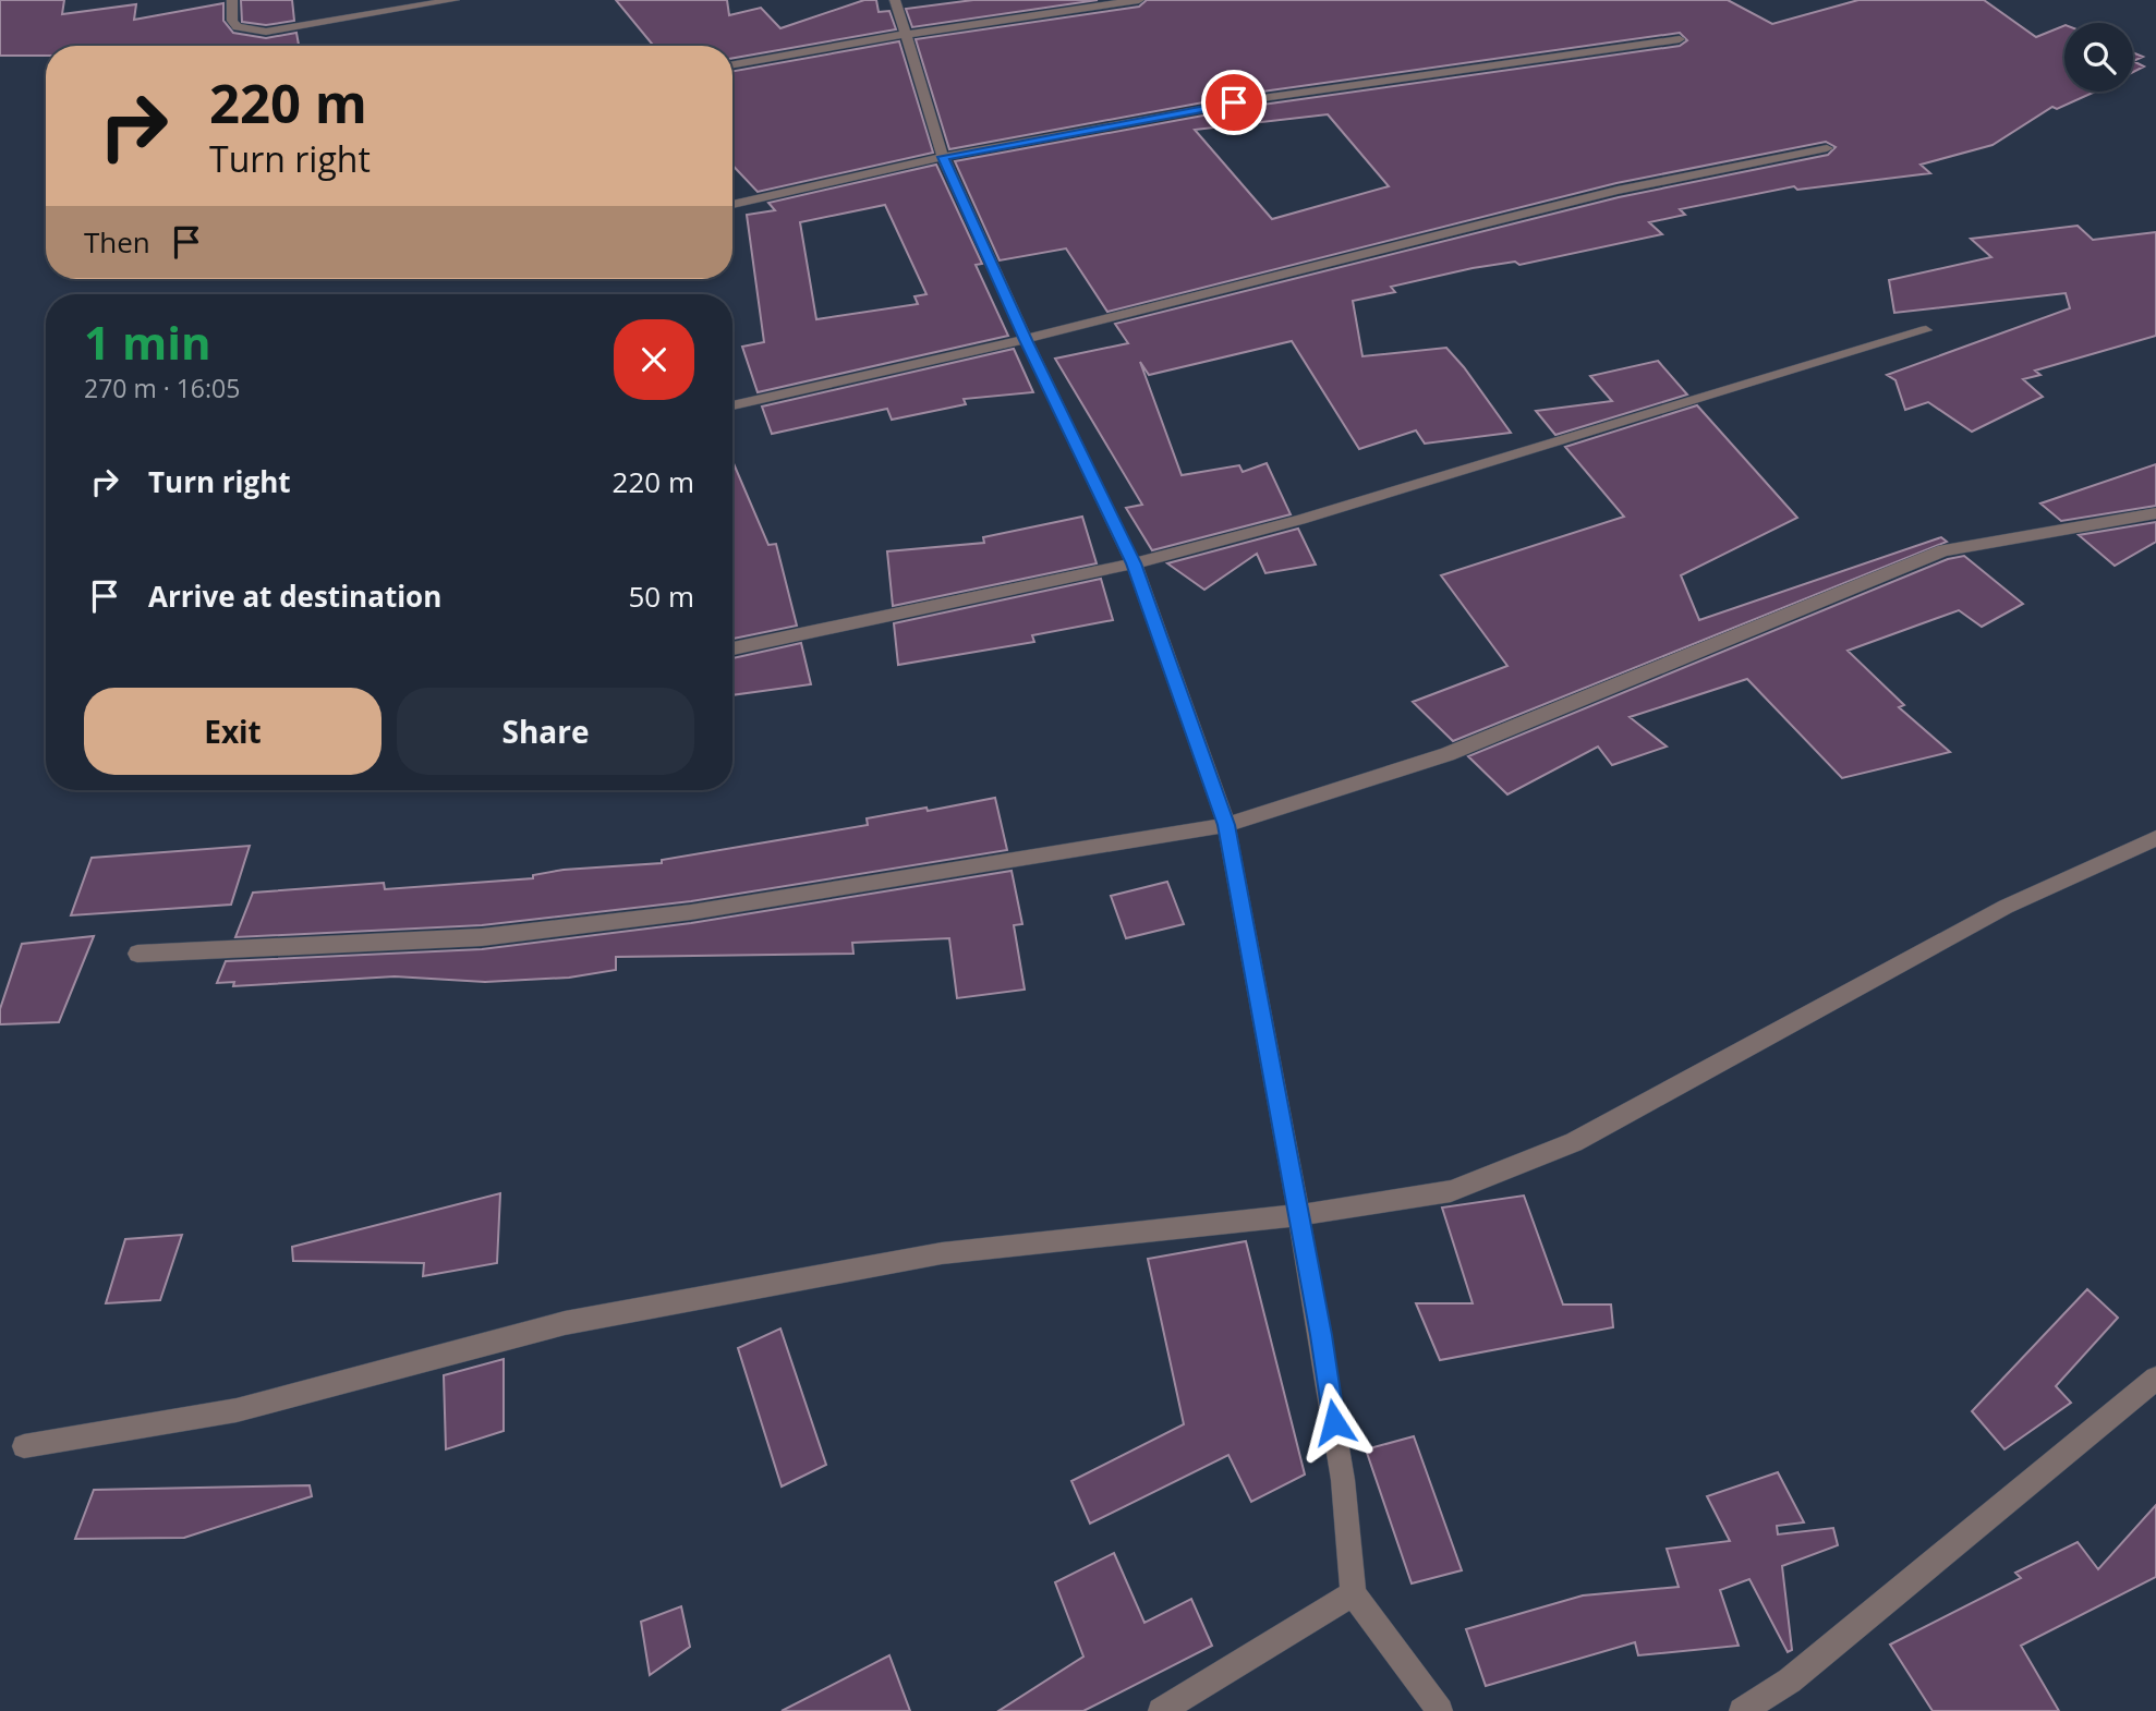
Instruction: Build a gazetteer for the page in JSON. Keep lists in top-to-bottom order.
{
  "page": {
    "turn": ["220 m", "Turn right"],
    "then": "Then",
    "heading": ["1 min", "270 m · 16:05"],
    "list": [
      {
        "name": "Turn right",
        "value": "220 m"
      },
      {
        "name": "Arrive at destination",
        "value": "50 m"
      }
    ],
    "buttons": ["Exit", "Share"]
  }
}
